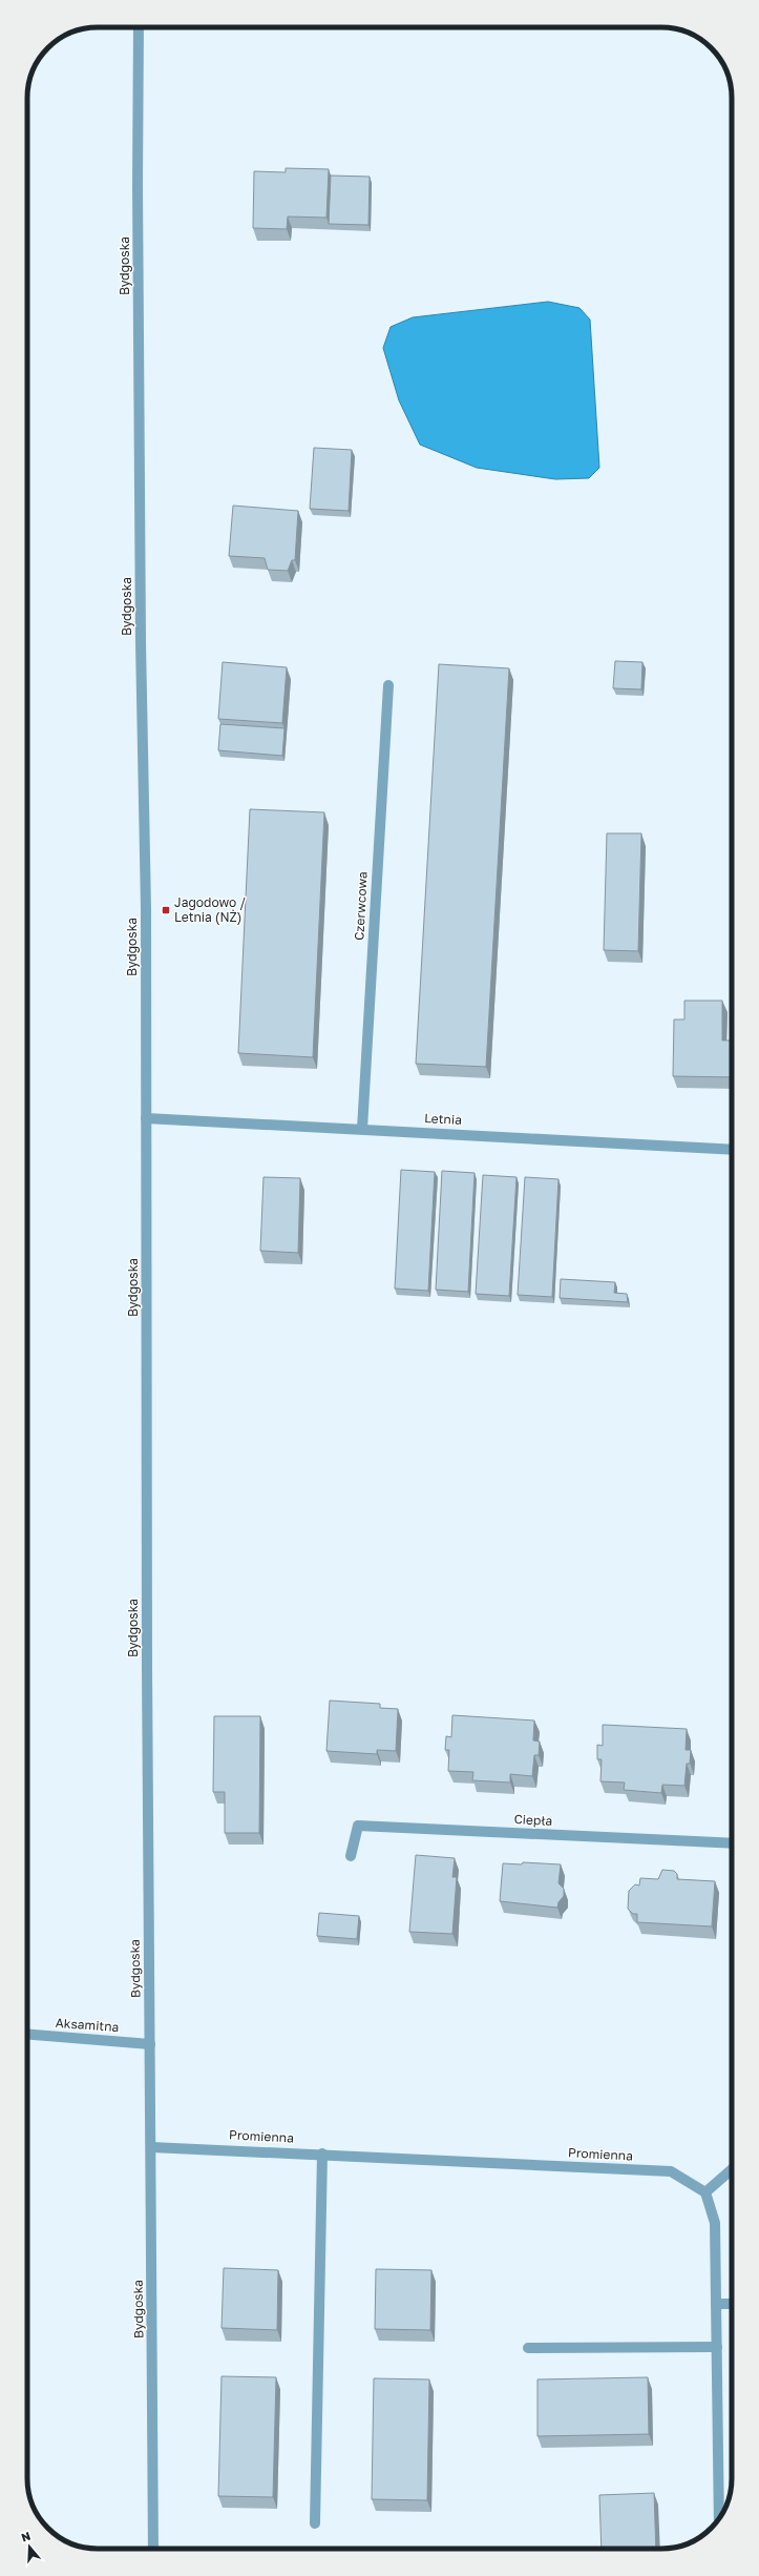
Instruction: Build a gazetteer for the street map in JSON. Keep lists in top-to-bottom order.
{
  "streets": {
    "street": [
      "Bydgoska",
      "Czerwcowa",
      "Letnia",
      "Ciepła",
      "Aksamitna",
      "Promienna"
    ]
  },
  "crossings": [
    ["Bydgoska", "Letnia"],
    ["Bydgoska", "Aksamitna"],
    ["Bydgoska", "Promienna"],
    ["Czerwcowa", "Letnia"]
  ],
  "places": {
    "transit": ["Jagodowo / Letnia (NŻ)"]
  },
  "north": "top"
}
